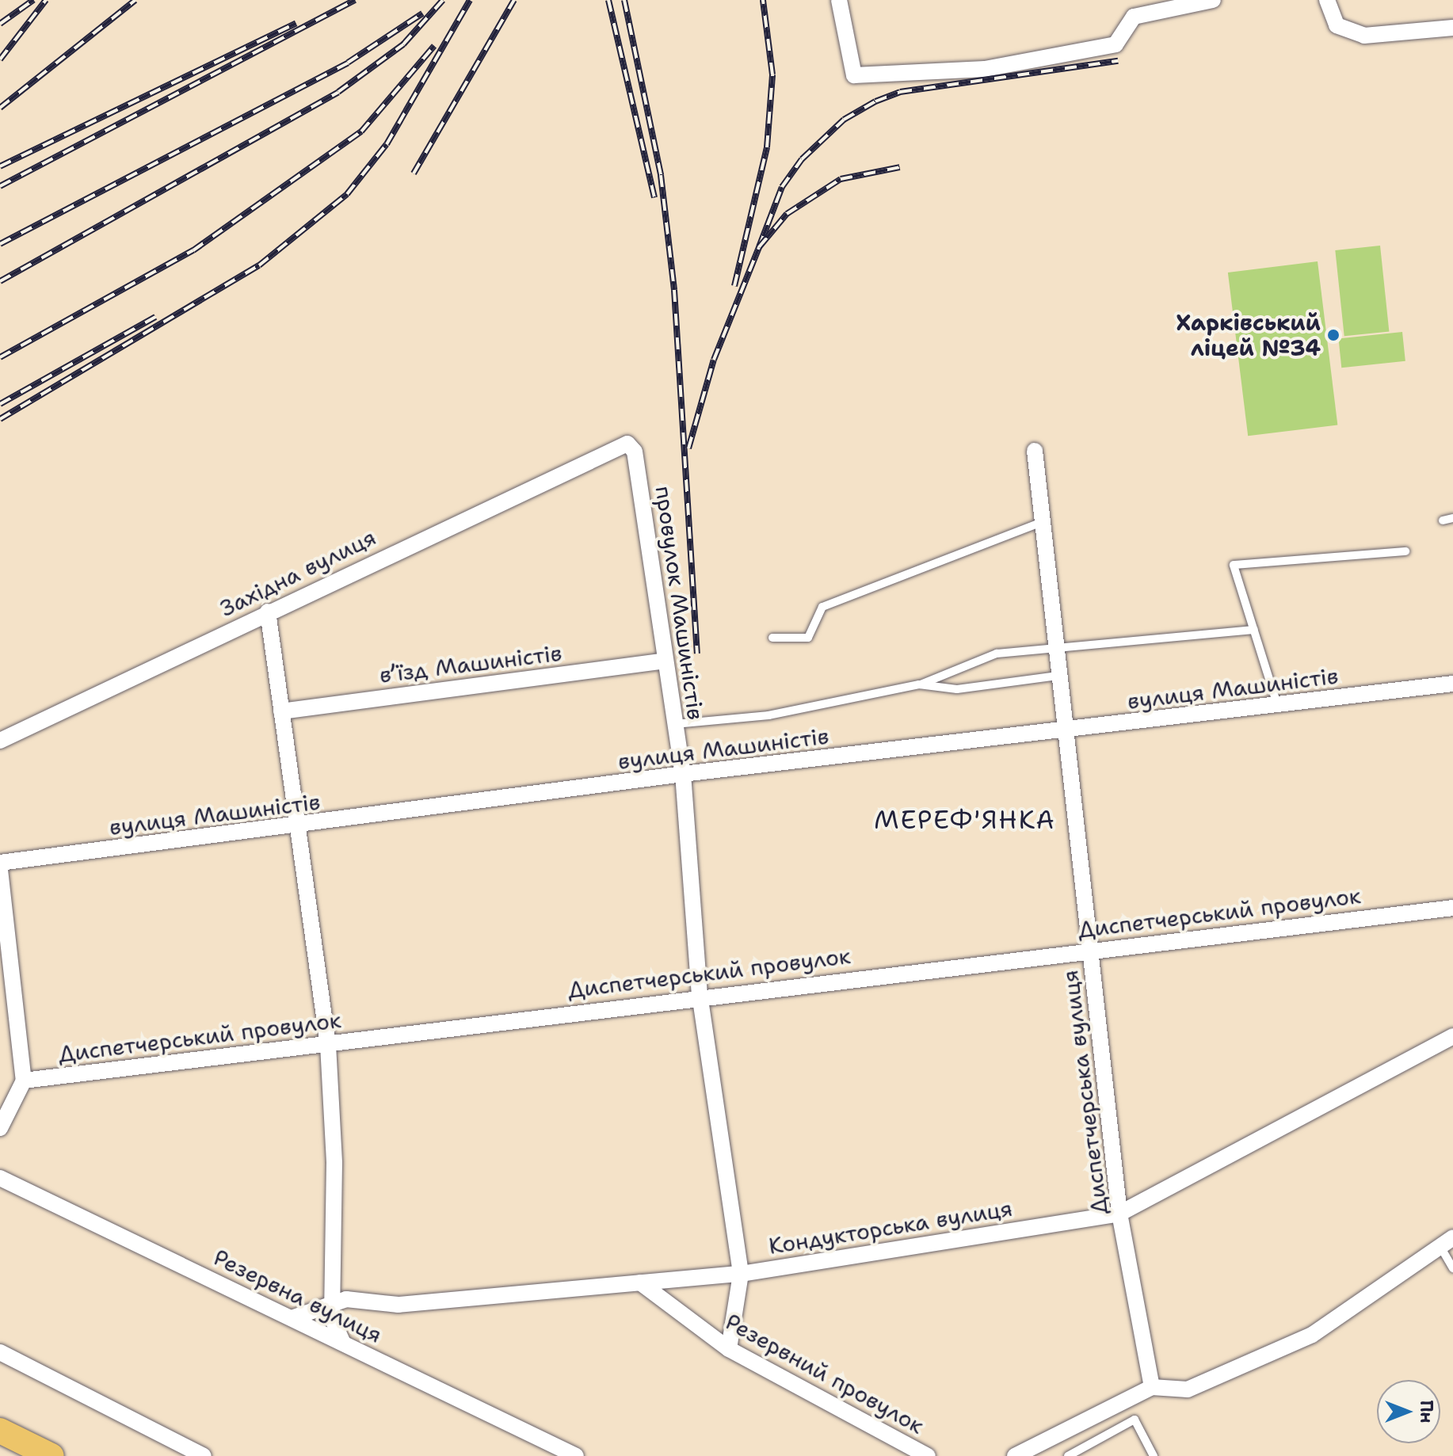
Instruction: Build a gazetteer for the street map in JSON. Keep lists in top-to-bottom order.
{
  "streets": {
    "street": [
      "Західна вулиця",
      "провулок Машиністів",
      "в’їзд Машиністів",
      "вулиця Машиністів",
      "Диспетчерський провулок",
      "Диспетчерська вулиця",
      "Кондукторська вулиця",
      "Резервна вулиця",
      "Резервний провулок"
    ]
  },
  "crossings": [
    ["Західна вулиця", "провулок Машиністів"],
    ["провулок Машиністів", "в’їзд Машиністів"],
    ["провулок Машиністів", "вулиця Машиністів"],
    ["провулок Машиністів", "Диспетчерський провулок"],
    ["провулок Машиністів", "Кондукторська вулиця"],
    ["провулок Машиністів", "Резервний провулок"],
    ["вулиця Машиністів", "Диспетчерська вулиця"],
    ["Диспетчерський провулок", "Диспетчерська вулиця"],
    ["Диспетчерська вулиця", "Кондукторська вулиця"],
    ["Кондукторська вулиця", "Резервна вулиця"],
    ["Кондукторська вулиця", "Резервний провулок"]
  ],
  "districts": ["МЕРЕФ'ЯНКА"],
  "places": ["Харківський ліцей №34"],
  "north": "right"
}
